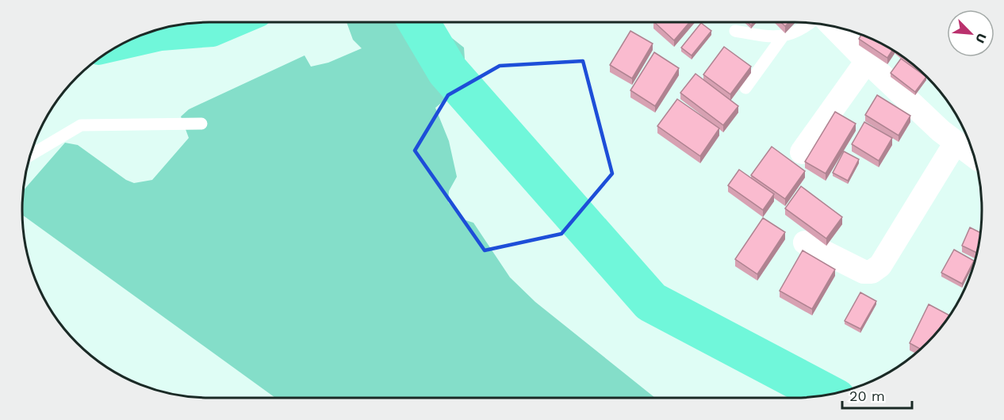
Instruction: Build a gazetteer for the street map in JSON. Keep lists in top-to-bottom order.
{
  "scale_bar": "20 m",
  "north": "bottom right"
}
